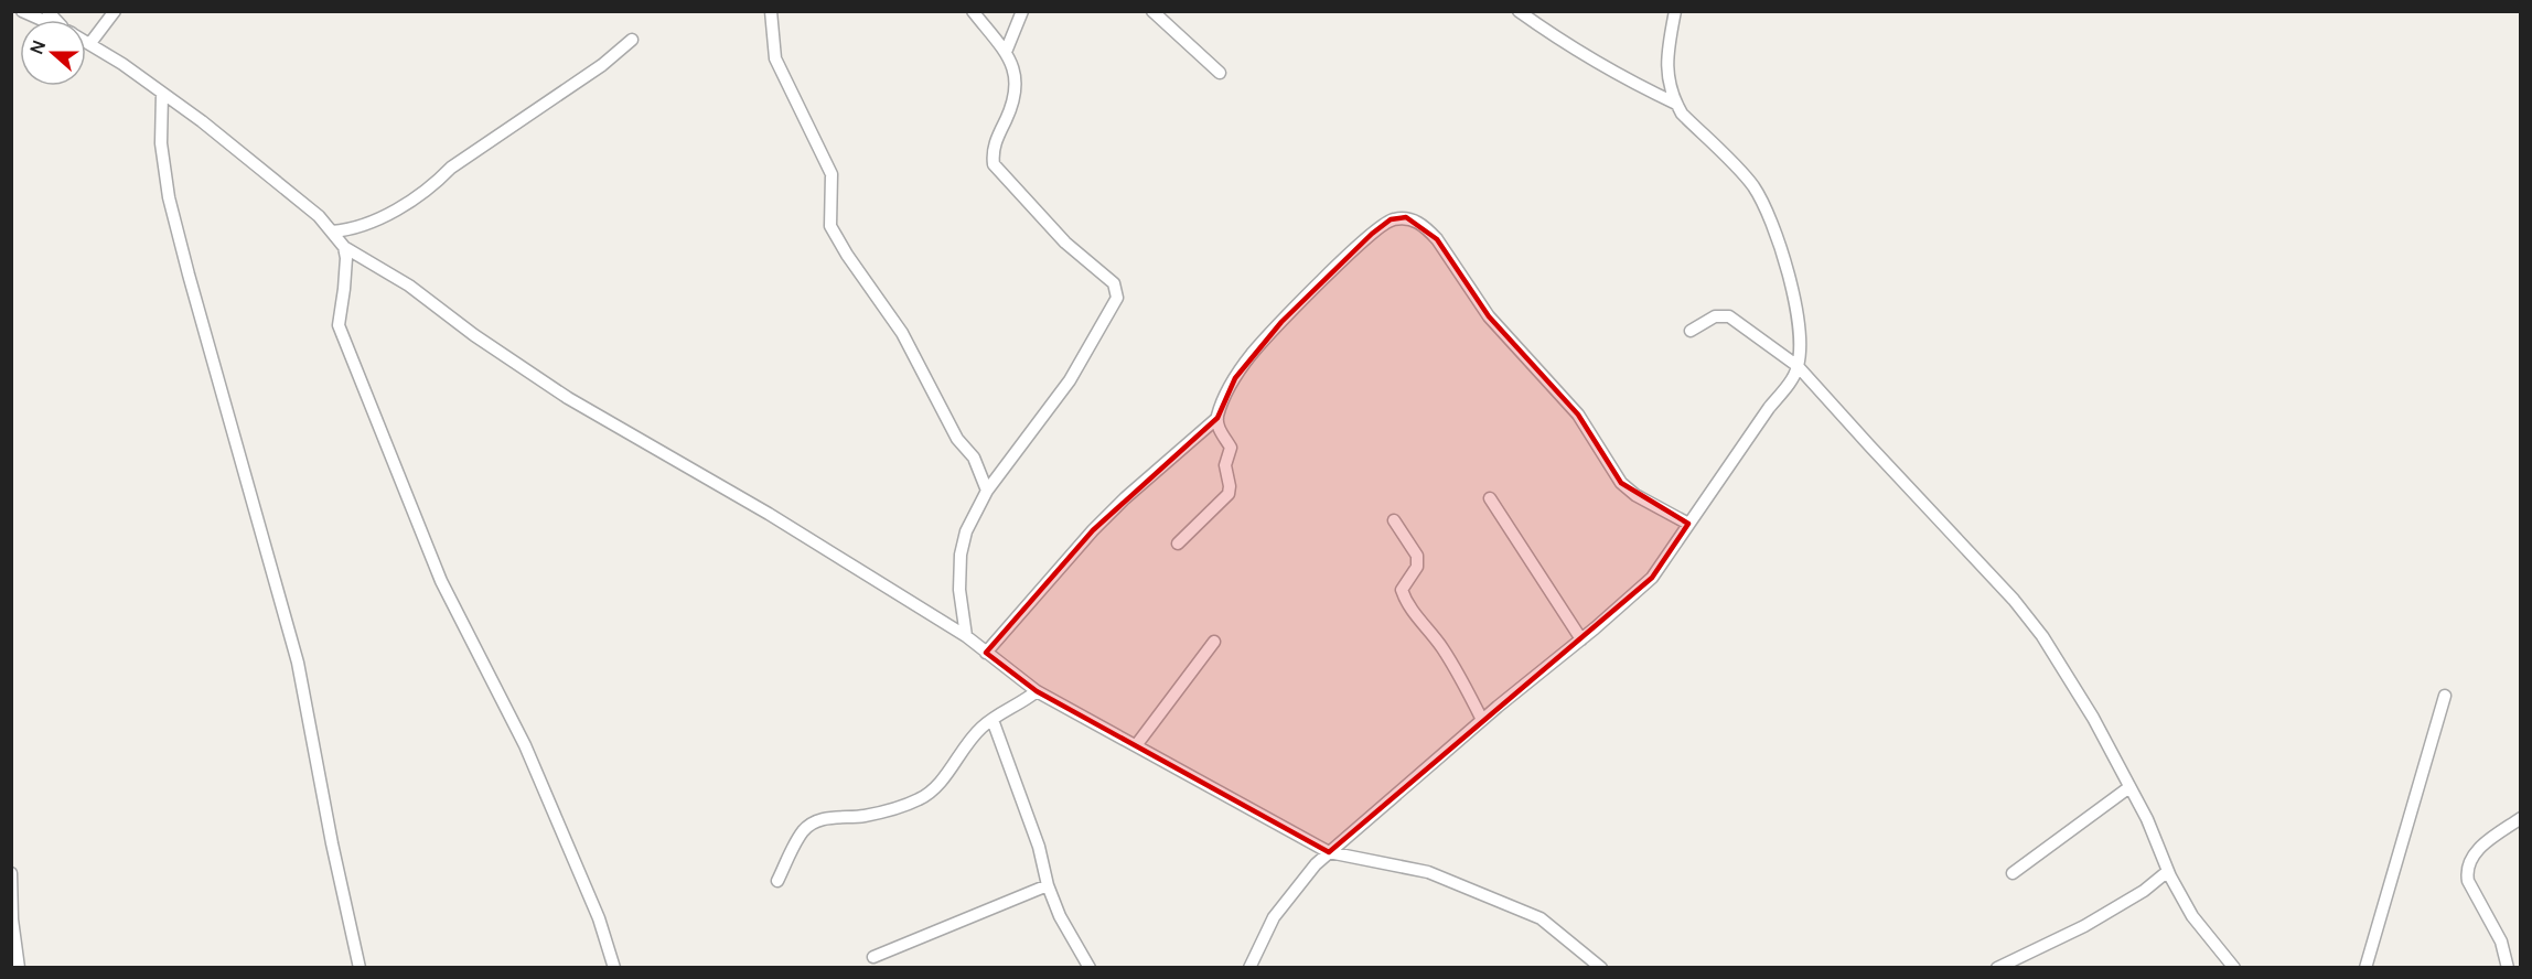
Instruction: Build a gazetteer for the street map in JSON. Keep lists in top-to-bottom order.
{
  "north": "left"
}
